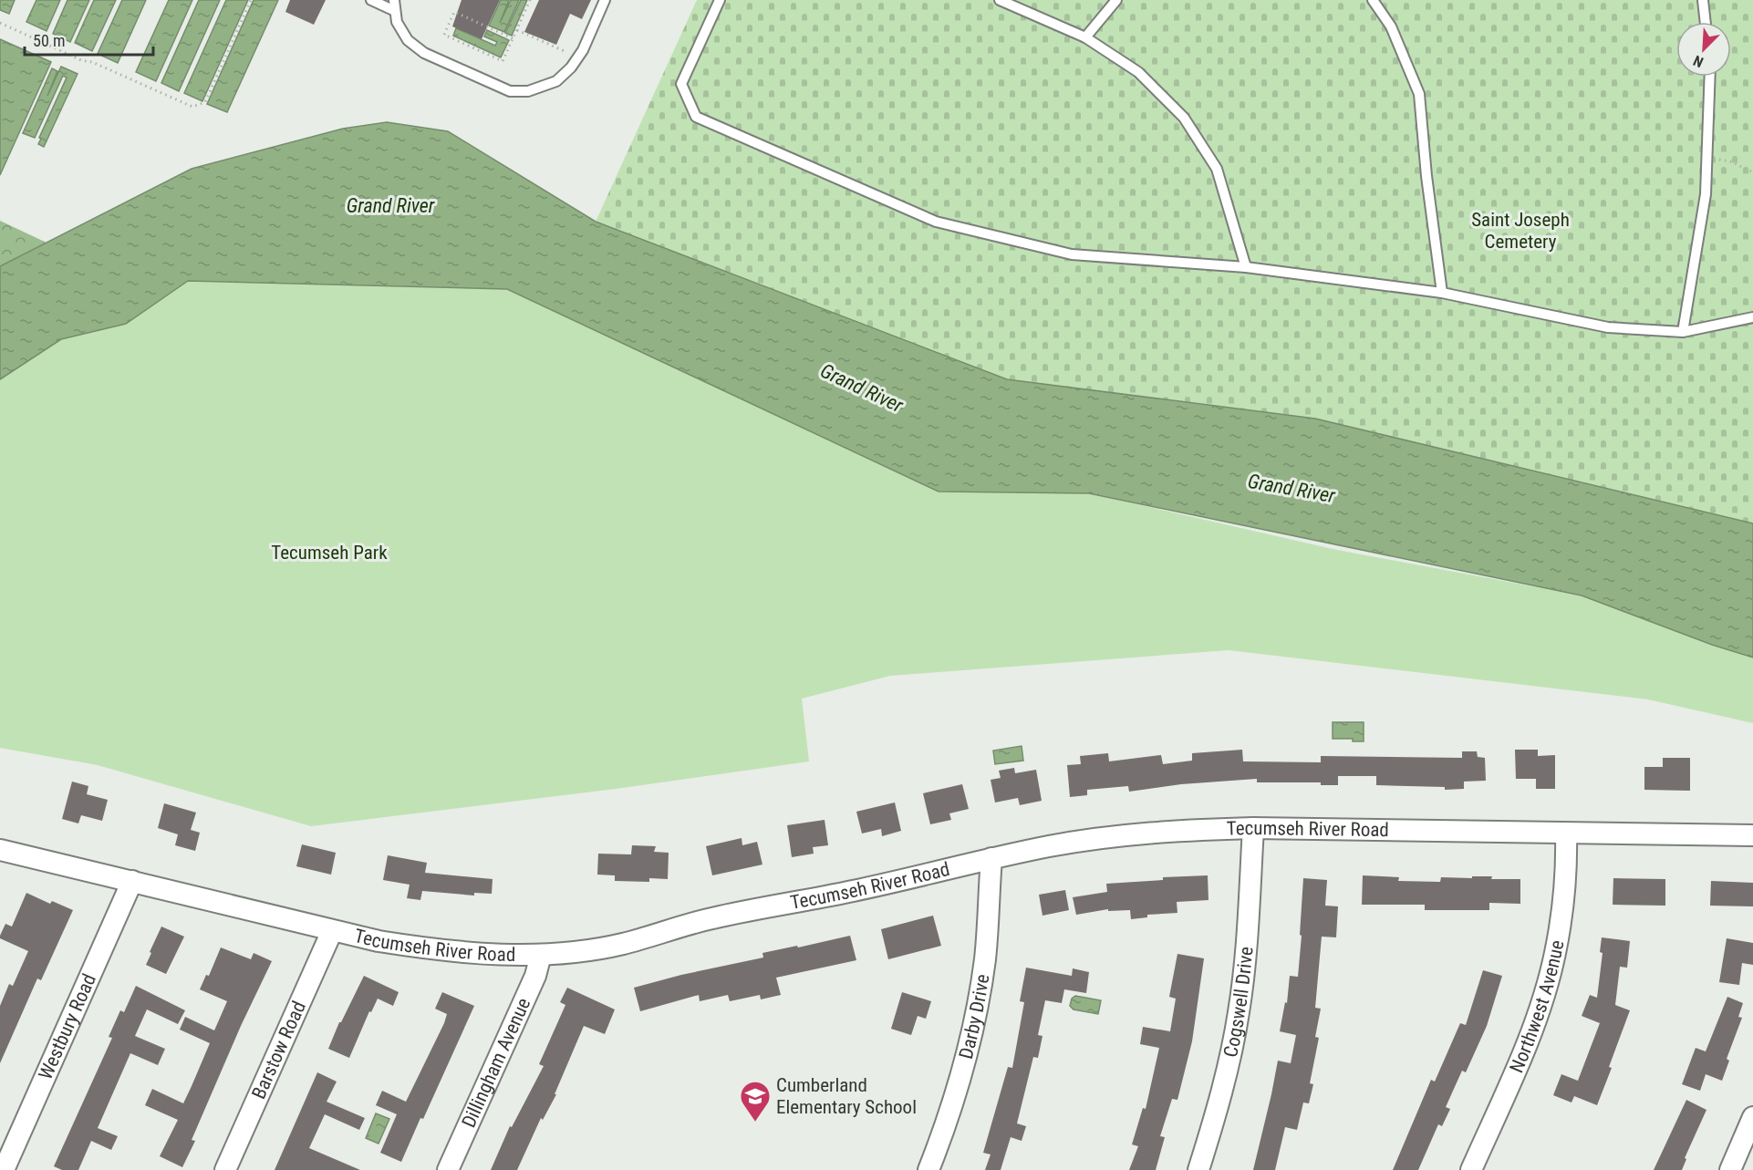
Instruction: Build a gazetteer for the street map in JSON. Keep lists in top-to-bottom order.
{
  "streets": {
    "street": [
      "Tecumseh River Road",
      "Cogswell Drive",
      "Northwest Avenue",
      "Darby Drive",
      "Westbury Road",
      "Barstow Road",
      "Dillingham Avenue"
    ]
  },
  "crossings": [
    ["Tecumseh River Road", "Cogswell Drive"],
    ["Tecumseh River Road", "Northwest Avenue"],
    ["Tecumseh River Road", "Darby Drive"],
    ["Tecumseh River Road", "Westbury Road"],
    ["Tecumseh River Road", "Barstow Road"],
    ["Tecumseh River Road", "Dillingham Avenue"]
  ],
  "water": ["Grand River"],
  "parks": ["Saint Joseph Cemetery", "Tecumseh Park"],
  "places": {
    "school or university": ["Cumberland Elementary School"]
  },
  "scale_bar": "50 m",
  "north": "bottom left"
}
